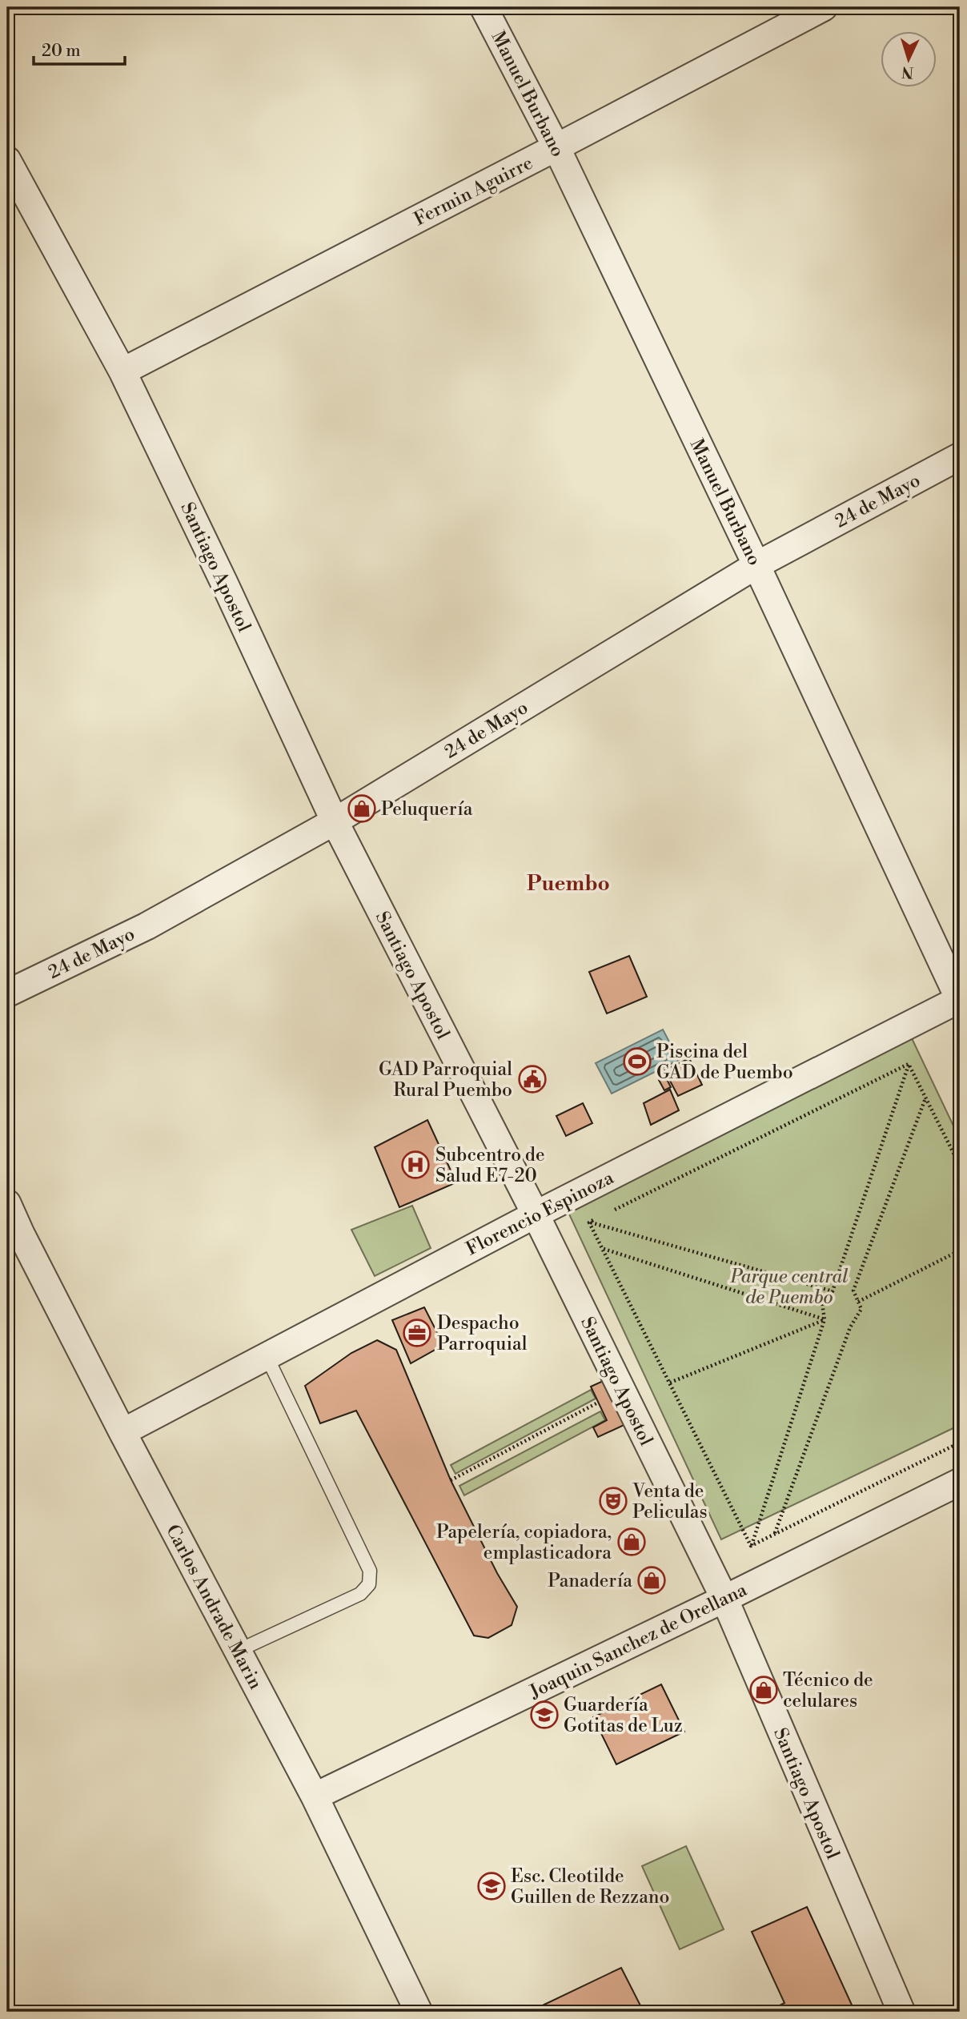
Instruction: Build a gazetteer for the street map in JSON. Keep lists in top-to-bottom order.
{
  "streets": {
    "street": [
      "Manuel Burbano",
      "Fermin Aguirre",
      "24 de Mayo",
      "Santiago Apostol",
      "Florencio Espinoza",
      "Carlos Andrade Marin",
      "Joaquin Sanchez de Orellana"
    ]
  },
  "crossings": [
    ["Manuel Burbano", "Fermin Aguirre"],
    ["Manuel Burbano", "24 de Mayo"],
    ["Manuel Burbano", "Florencio Espinoza"],
    ["Fermin Aguirre", "Santiago Apostol"],
    ["24 de Mayo", "Santiago Apostol"],
    ["Santiago Apostol", "Florencio Espinoza"],
    ["Santiago Apostol", "Joaquin Sanchez de Orellana"],
    ["Florencio Espinoza", "Carlos Andrade Marin"],
    ["Carlos Andrade Marin", "Joaquin Sanchez de Orellana"]
  ],
  "districts": ["Puembo"],
  "parks": ["Parque central de Puembo"],
  "places": {
    "shop": [
      "Peluquería",
      "Papelería, copiadora, emplasticadora",
      "Panadería",
      "Técnico de celulares"
    ],
    "sports": ["Piscina del GAD de Puembo"],
    "public building": ["GAD Parroquial Rural Puembo"],
    "hospital": ["Subcentro de Salud E7-20"],
    "office": ["Despacho Parroquial"],
    "theatre": ["Venta de Peliculas"],
    "school or university": ["Guardería Gotitas de Luz", "Esc. Cleotilde Guillen de Rezzano"]
  },
  "scale_bar": "20 m",
  "north": "bottom"
}
